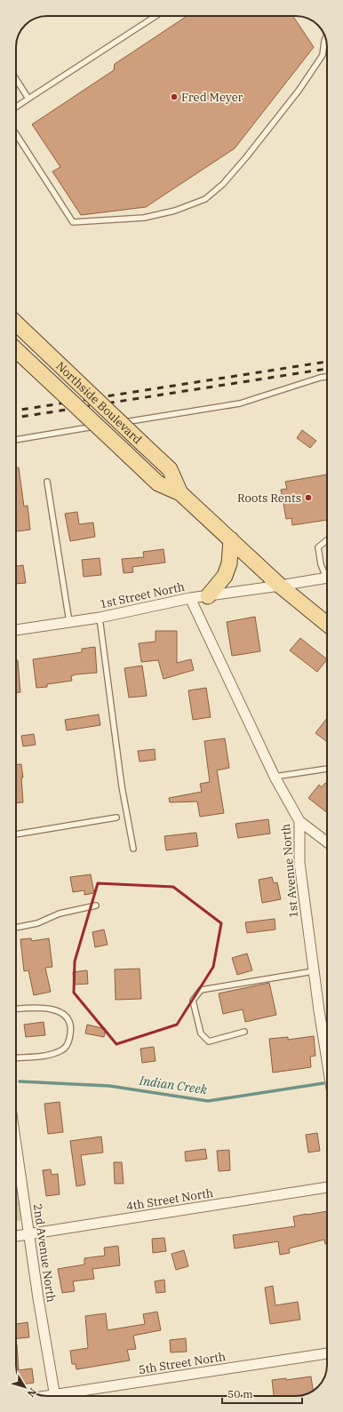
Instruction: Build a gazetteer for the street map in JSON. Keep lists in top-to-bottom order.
{
  "streets": {
    "main road": ["Northside Boulevard"],
    "street": [
      "1st Street North",
      "1st Avenue North",
      "4th Street North",
      "2nd Avenue North",
      "5th Street North"
    ]
  },
  "crossings": [
    ["Northside Boulevard", "1st Street North"],
    ["1st Street North", "1st Avenue North"],
    ["4th Street North", "2nd Avenue North"]
  ],
  "water": ["Indian Creek"],
  "places": ["Fred Meyer", "Roots Rents"],
  "scale_bar": "50 m",
  "north": "bottom right"
}
